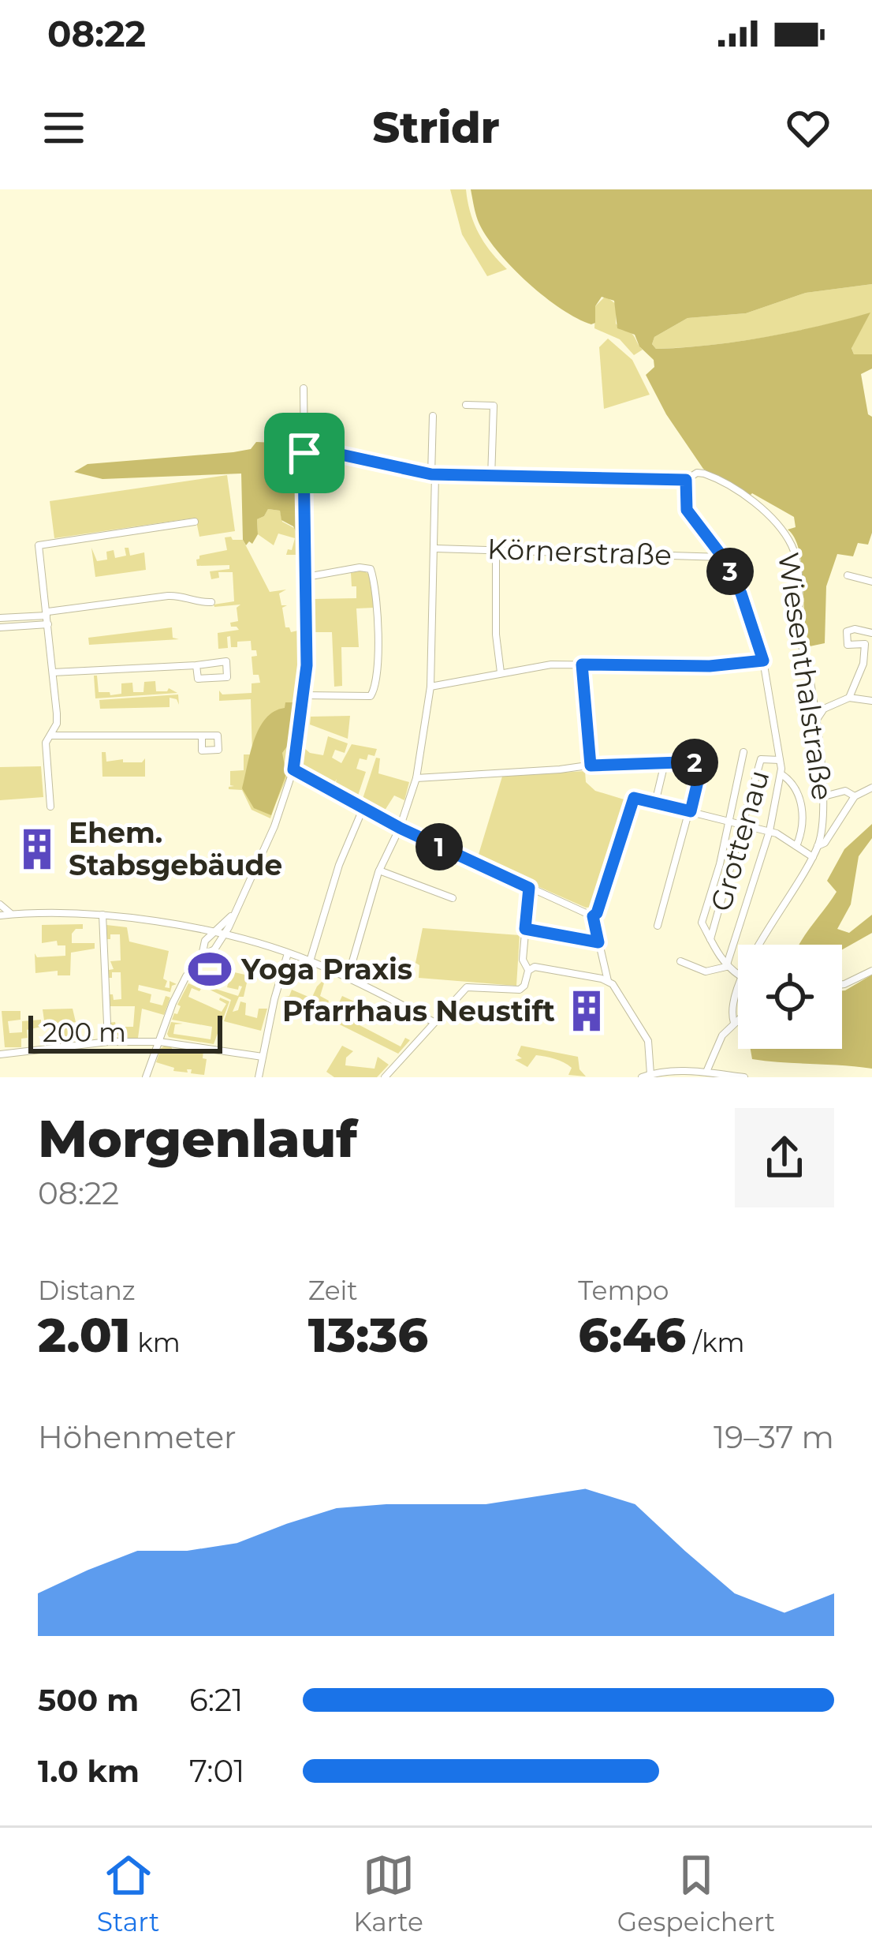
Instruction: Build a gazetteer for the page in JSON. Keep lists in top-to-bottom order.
{
  "streets": {
    "street": ["Körnerstraße", "Wiesenthalstraße", "Grottenau"]
  },
  "places": {
    "building": ["Ehem. Stabsgebäude", "Pfarrhaus Neustift"],
    "sports": ["Yoga Praxis"]
  },
  "scale_bar": "200 m",
  "page": {
    "status": "08:22",
    "header": "Stridr",
    "pins": ["3", "2", "1"],
    "scale": "200 m",
    "heading": ["Morgenlauf", "08:22"],
    "stats": [
      ["Distanz", "2.01 km"],
      ["Zeit", "13:36"],
      ["Tempo", "6:46 /km"]
    ],
    "chart": ["Höhenmeter", "19–37 m"],
    "list": [
      {
        "name": "500 m",
        "note": "6:21"
      },
      {
        "name": "1.0 km",
        "note": "7:01"
      }
    ],
    "tabs": ["Start", "Karte", "Gespeichert"]
  }
}
